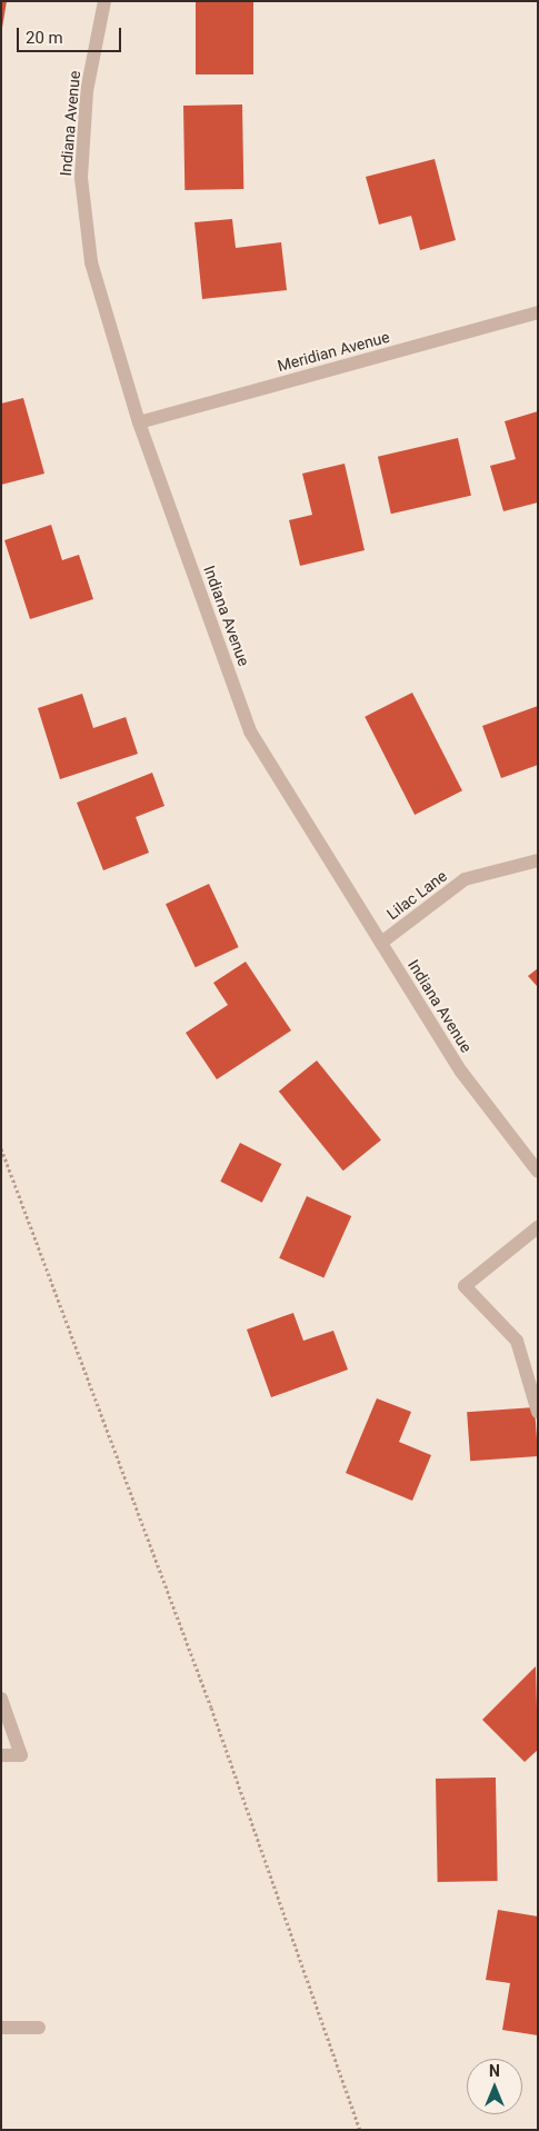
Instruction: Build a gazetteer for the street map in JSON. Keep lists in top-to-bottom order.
{
  "streets": {
    "street": ["Indiana Avenue", "Meridian Avenue", "Lilac Lane"]
  },
  "crossings": [
    ["Indiana Avenue", "Meridian Avenue"],
    ["Indiana Avenue", "Lilac Lane"]
  ],
  "scale_bar": "20 m",
  "north": "top"
}
